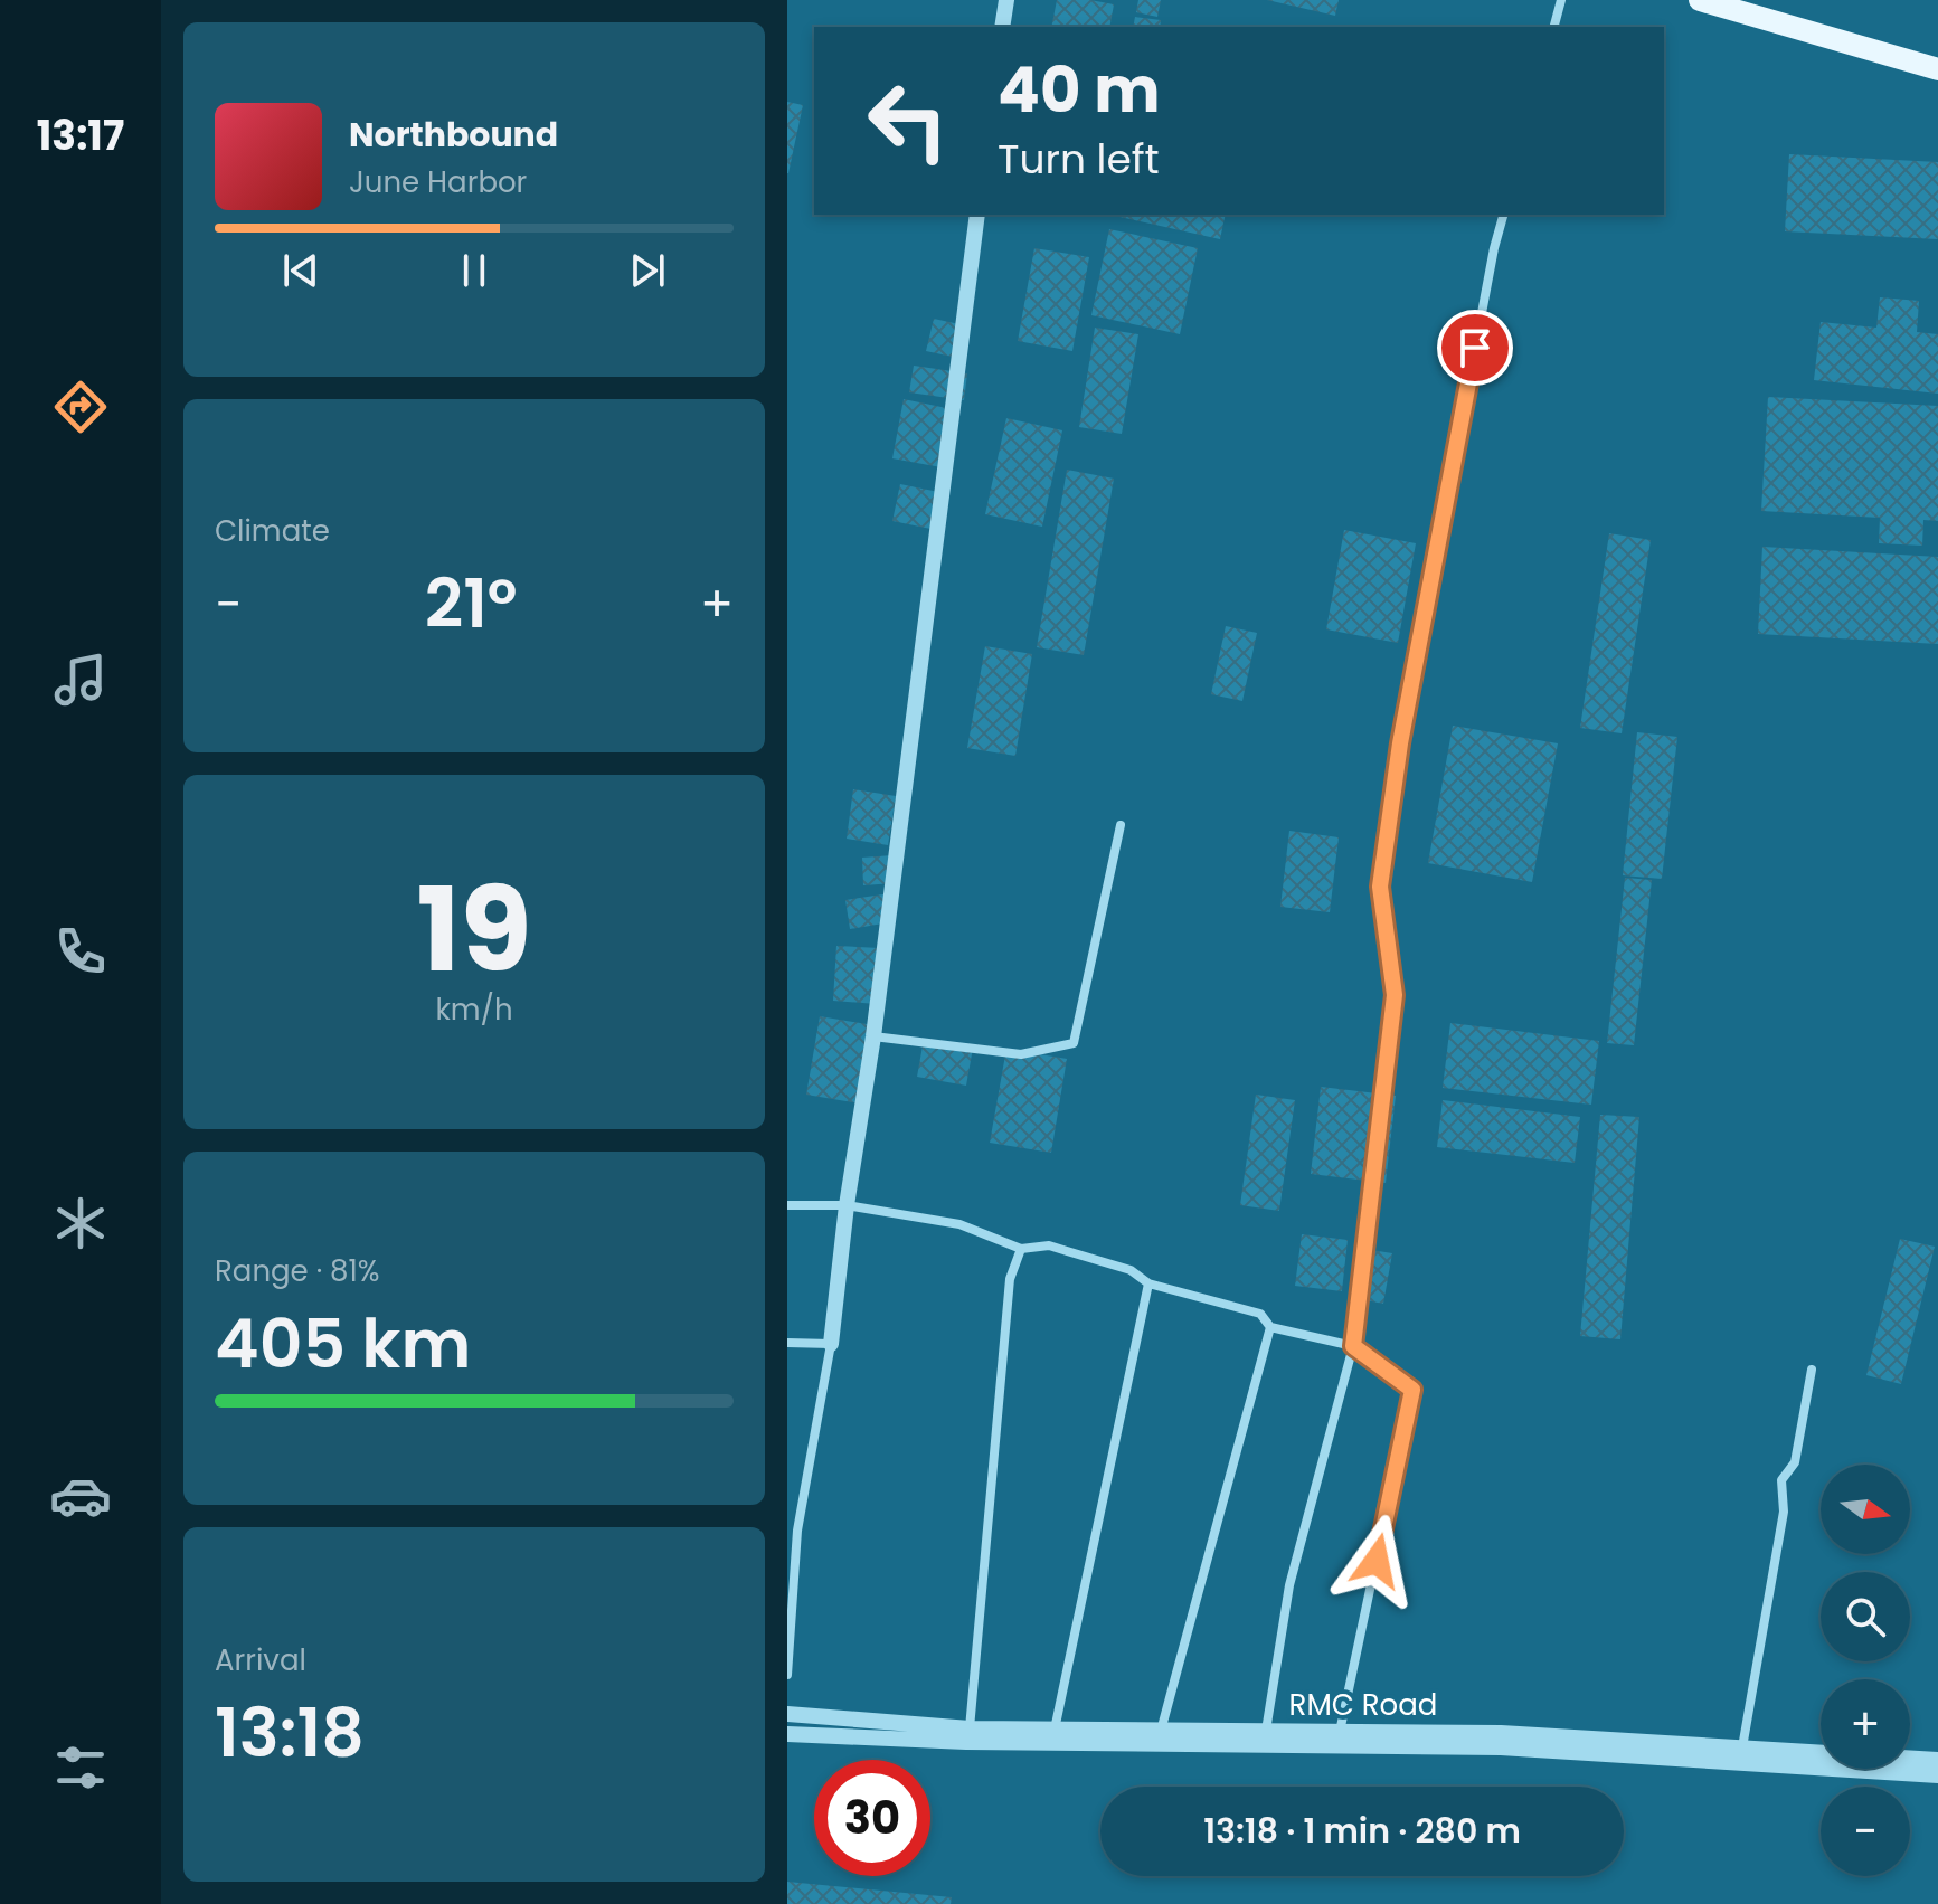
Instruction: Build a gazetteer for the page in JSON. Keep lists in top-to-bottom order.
{
  "streets": {
    "street": ["RMC Road"]
  },
  "north": "right",
  "page": {
    "tabs": "13:17",
    "turn": ["40 m", "Turn left"],
    "song": ["Northbound", "June Harbor"],
    "tile": [
      "Climate",
      ["19", "km/h"],
      ["Range · 81%", "405 km"],
      ["Arrival", "13:18"]
    ],
    "heat": ["−", "21°", "+"],
    "map_buttons": ["+", "−"],
    "limit": "30",
    "trip": "13:18 · 1 min · 280 m"
  }
}
